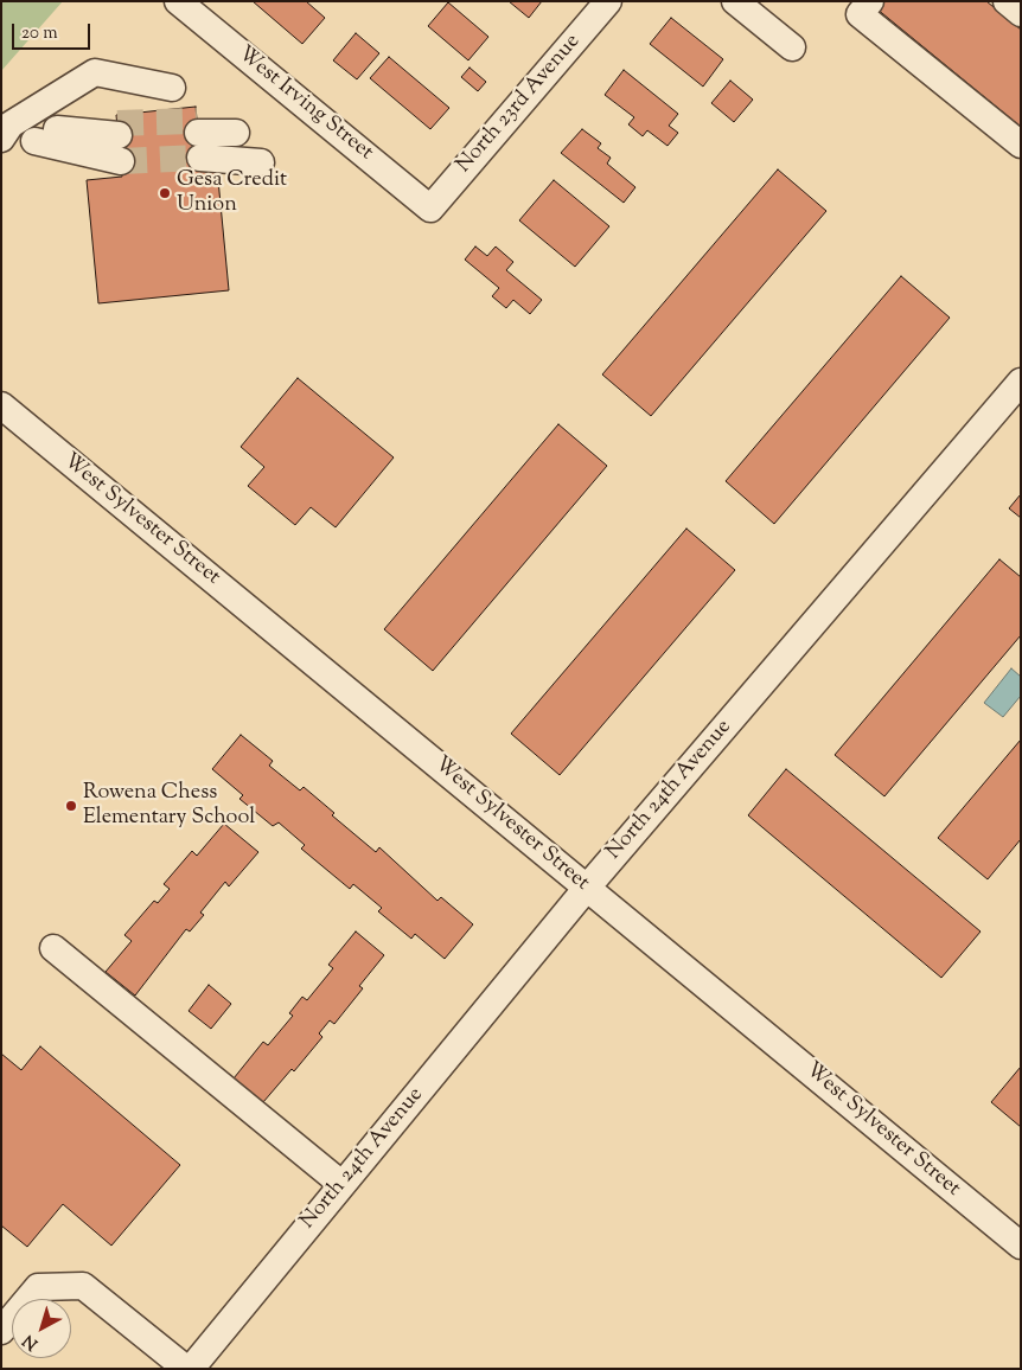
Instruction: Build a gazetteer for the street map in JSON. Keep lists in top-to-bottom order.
{
  "streets": {
    "street": [
      "West Irving Street",
      "North 23rd Avenue",
      "West Sylvester Street",
      "North 24th Avenue"
    ]
  },
  "crossings": [
    ["West Irving Street", "North 23rd Avenue"],
    ["West Sylvester Street", "North 24th Avenue"]
  ],
  "places": ["Gesa Credit Union", "Rowena Chess Elementary School"],
  "scale_bar": "20 m",
  "north": "bottom left"
}
